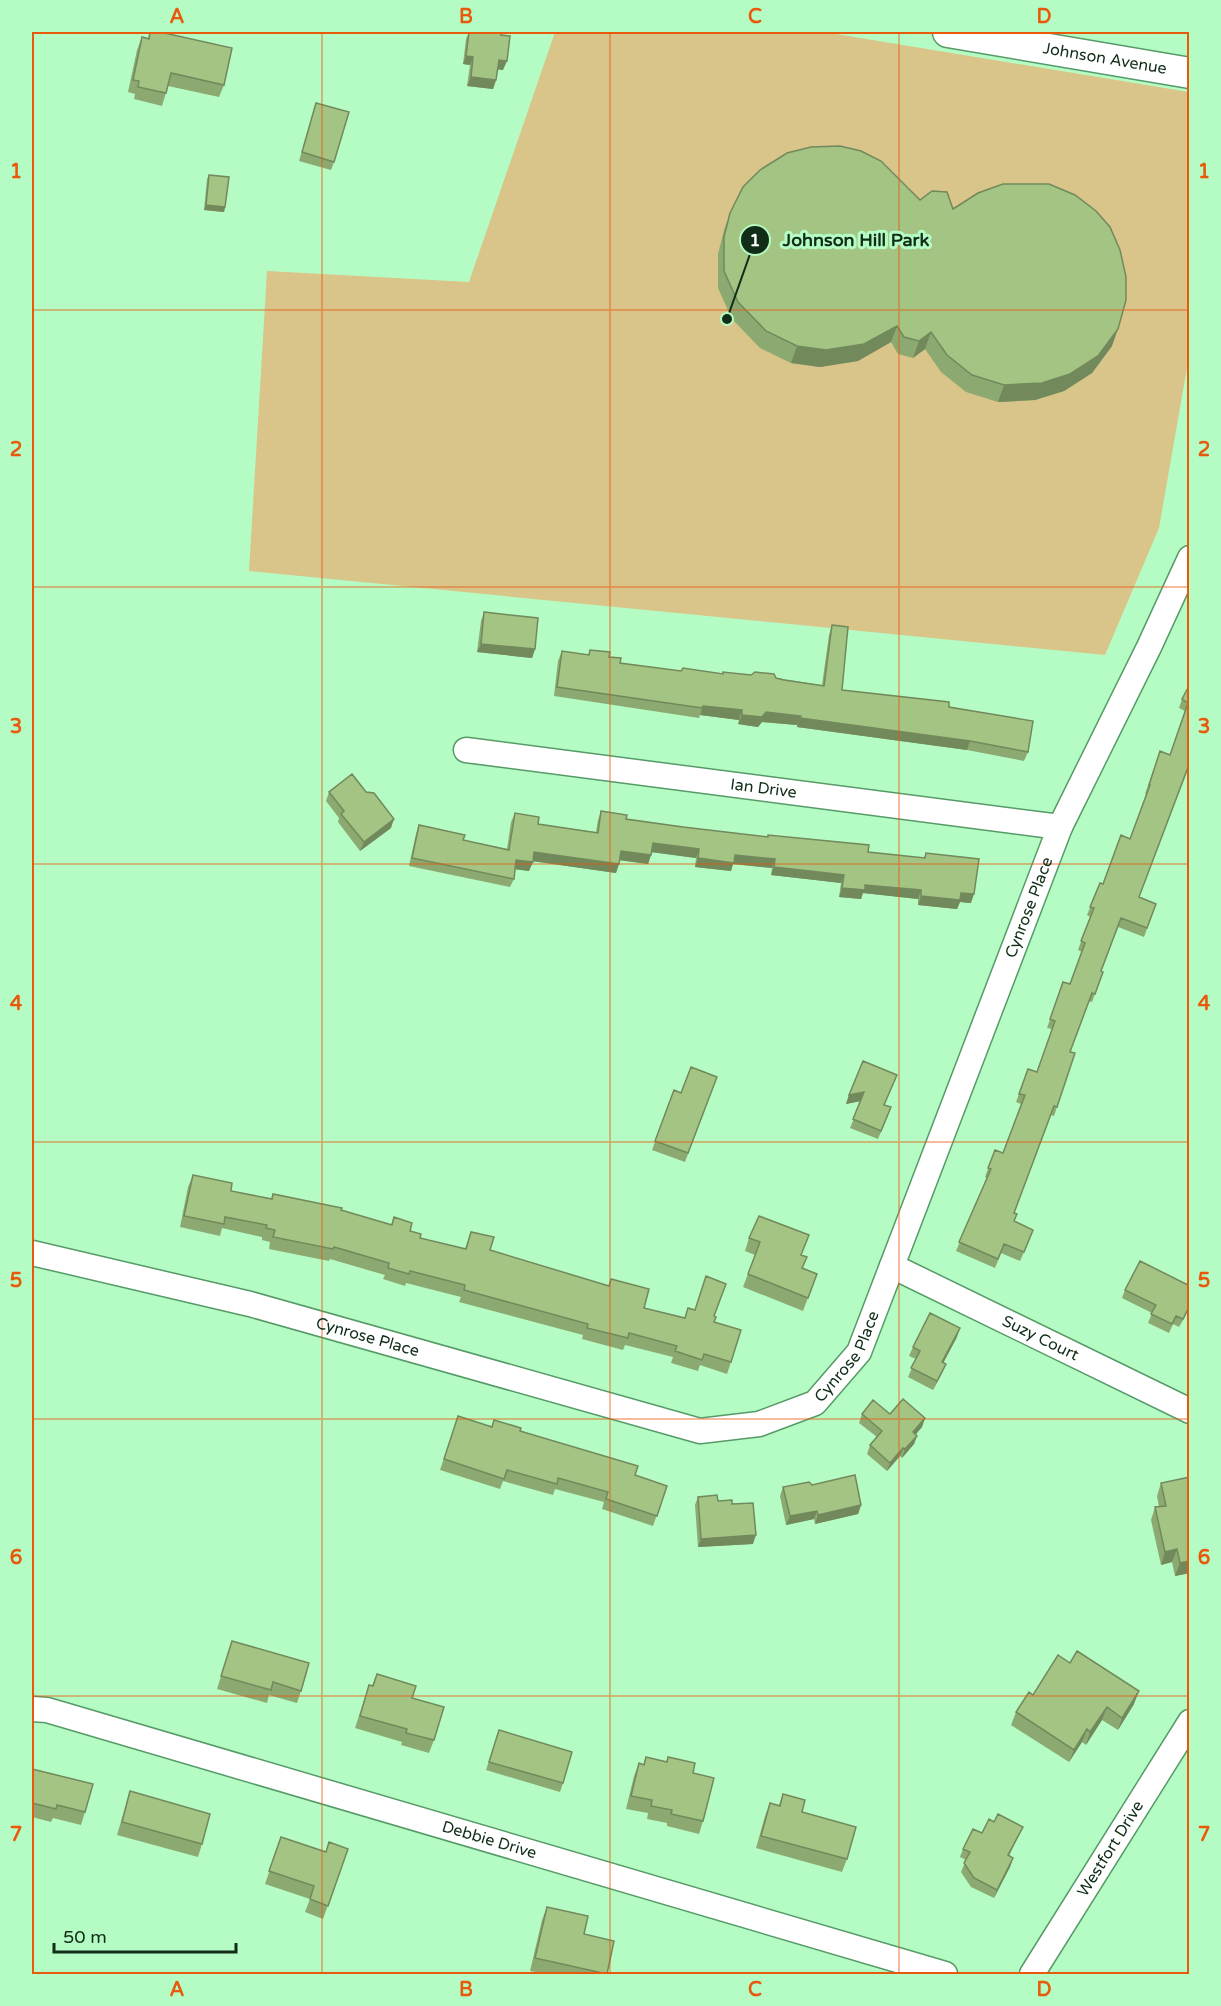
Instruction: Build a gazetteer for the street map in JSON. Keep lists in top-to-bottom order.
{
  "streets": {
    "street": [
      "Johnson Avenue",
      "Ian Drive",
      "Cynrose Place",
      "Suzy Court",
      "Debbie Drive",
      "Westfort Drive"
    ]
  },
  "crossings": [
    ["Ian Drive", "Cynrose Place"],
    ["Cynrose Place", "Suzy Court"]
  ],
  "places": ["Johnson Hill Park"],
  "scale_bar": "50 m",
  "grid": {
    "columns": [
      "A",
      "B",
      "C",
      "D"
    ],
    "rows": [
      "1",
      "2",
      "3",
      "4",
      "5",
      "6",
      "7"
    ]
  }
}
